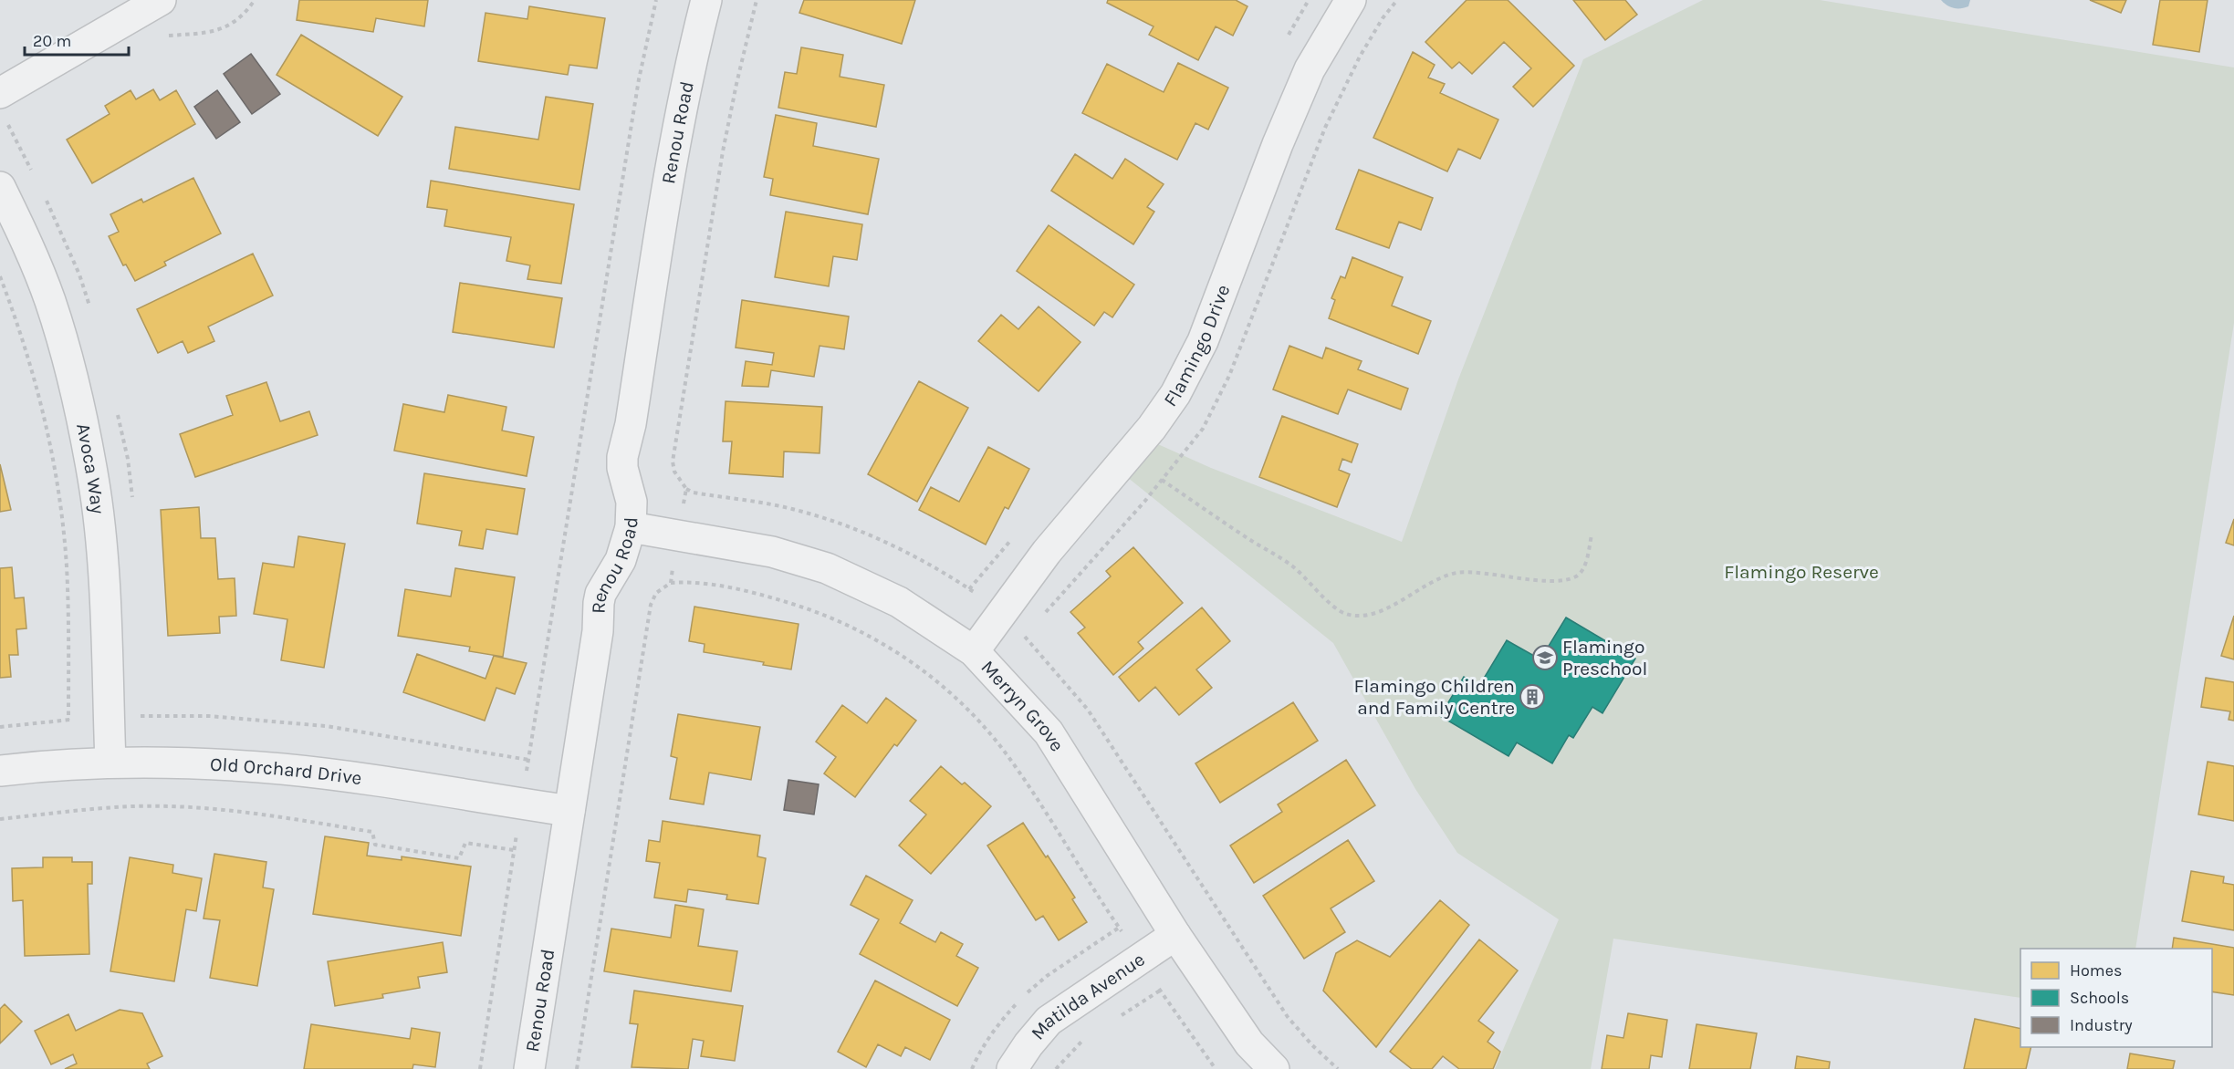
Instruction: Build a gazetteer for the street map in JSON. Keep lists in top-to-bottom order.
{
  "streets": {
    "street": [
      "Renou Road",
      "Flamingo Drive",
      "Avoca Way",
      "Merryn Grove",
      "Old Orchard Drive",
      "Matilda Avenue"
    ]
  },
  "crossings": [
    ["Renou Road", "Merryn Grove"],
    ["Renou Road", "Old Orchard Drive"],
    ["Flamingo Drive", "Merryn Grove"],
    ["Avoca Way", "Old Orchard Drive"],
    ["Merryn Grove", "Matilda Avenue"]
  ],
  "parks": ["Flamingo Reserve"],
  "places": {
    "school or university": ["Flamingo Preschool"],
    "building": ["Flamingo Children and Family Centre"]
  },
  "legend": ["Homes", "Schools", "Industry"],
  "scale_bar": "20 m"
}
